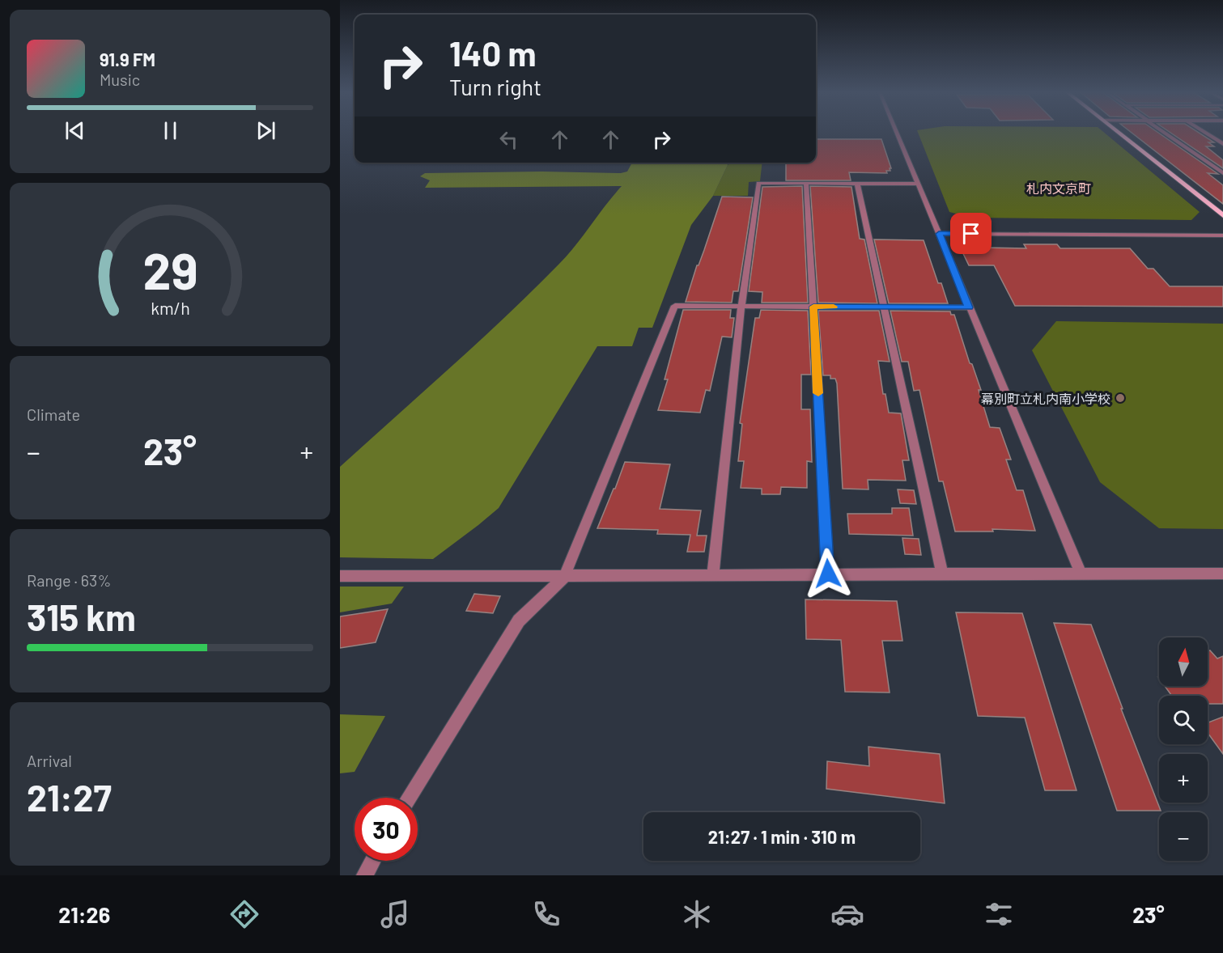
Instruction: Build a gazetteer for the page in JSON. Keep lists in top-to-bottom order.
{
  "districts": ["札内文京町"],
  "places": ["幕別町立札内南小学校"],
  "north": "top",
  "page": {
    "turn": ["140 m", "Turn right"],
    "song": ["91.9 FM", "Music"],
    "tile": [
      "Climate",
      ["Range · 63%", "315 km"],
      ["Arrival", "21:27"]
    ],
    "heat": ["−", "23°", "+"],
    "map_buttons": ["+", "−"],
    "limit": "30",
    "trip": "21:27 · 1 min · 310 m",
    "tabs": ["21:26", "23°"],
    "gauge": ["29", "km/h"]
  }
}
